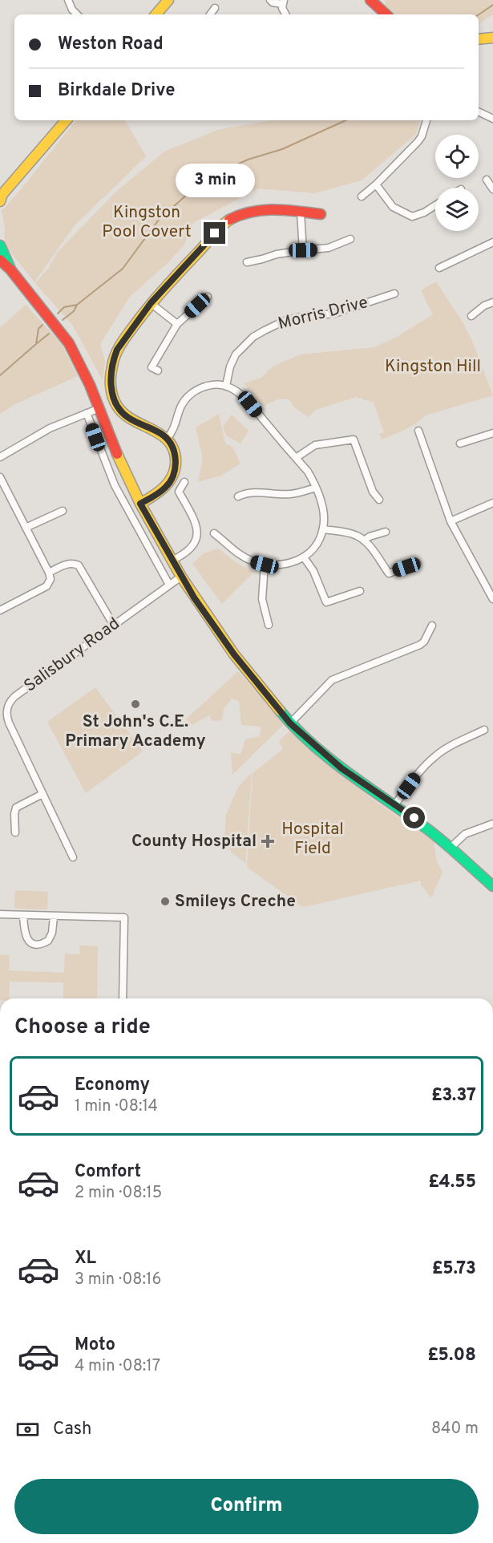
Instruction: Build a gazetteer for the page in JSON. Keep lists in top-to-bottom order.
{
  "streets": {
    "street": ["Morris Drive", "Salisbury Road"]
  },
  "parks": ["Kingston Pool Covert", "Kingston Hill", "Hospital Field"],
  "places": {
    "other": ["St John's C.E. Primary Academy", "Smileys Creche"],
    "health": ["County Hospital"]
  },
  "page": {
    "banner": ["Weston Road", "Birkdale Drive"],
    "bubble": "3 min",
    "heading": "Choose a ride",
    "list": [
      {
        "name": "Economy",
        "note": "1 min · 08:14",
        "value": "£3.37"
      },
      {
        "name": "Comfort",
        "note": "2 min · 08:15",
        "value": "£4.55"
      },
      {
        "name": "XL",
        "note": "3 min · 08:16",
        "value": "£5.73"
      },
      {
        "name": "Moto",
        "note": "4 min · 08:17",
        "value": "£5.08"
      }
    ],
    "pay": ["Cash", "840 m"],
    "buttons": "Confirm"
  }
}
